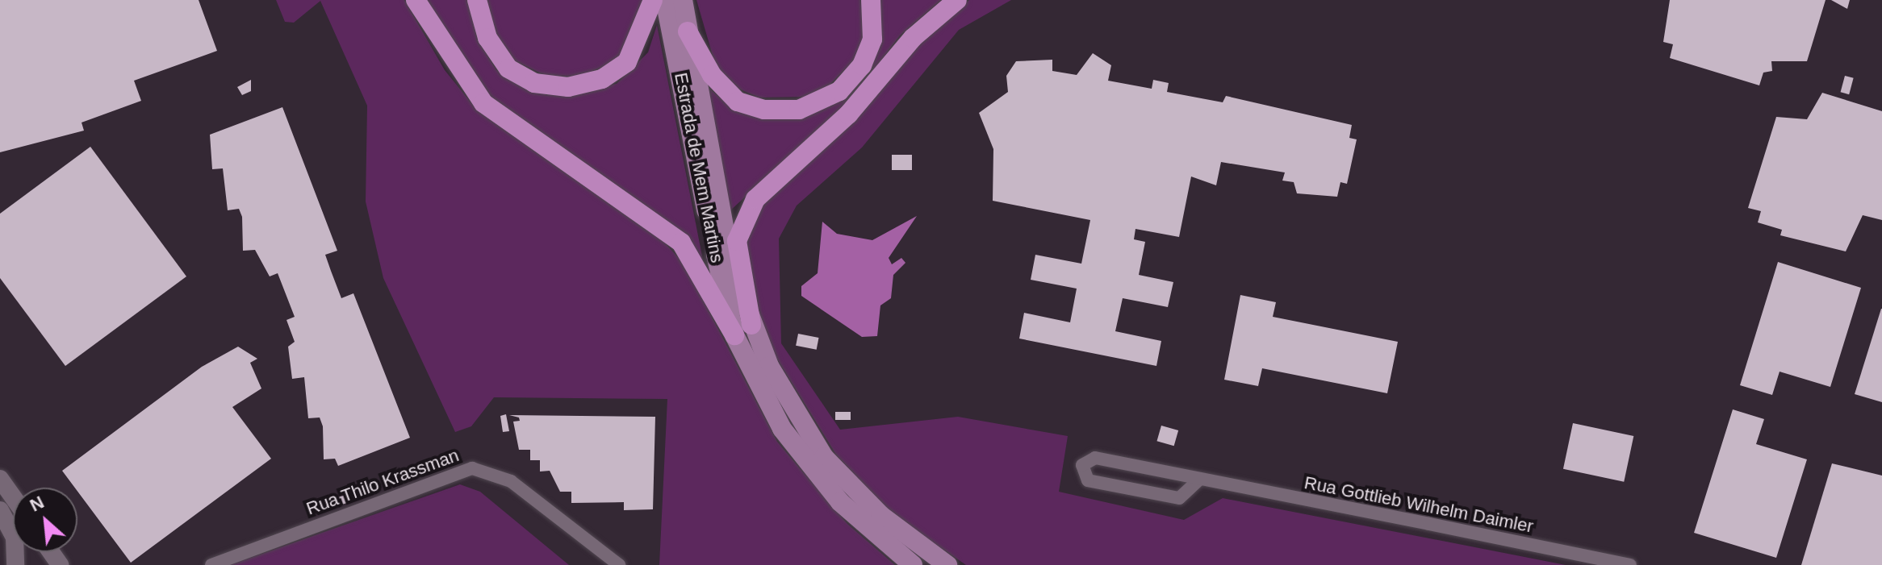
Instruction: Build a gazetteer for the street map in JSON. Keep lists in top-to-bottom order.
{
  "streets": {
    "main road": ["Estrada de Mem Martins"],
    "street": ["Rua Thilo Krassman", "Rua Gottlieb Wilhelm Daimler"]
  },
  "north": "top left"
}
